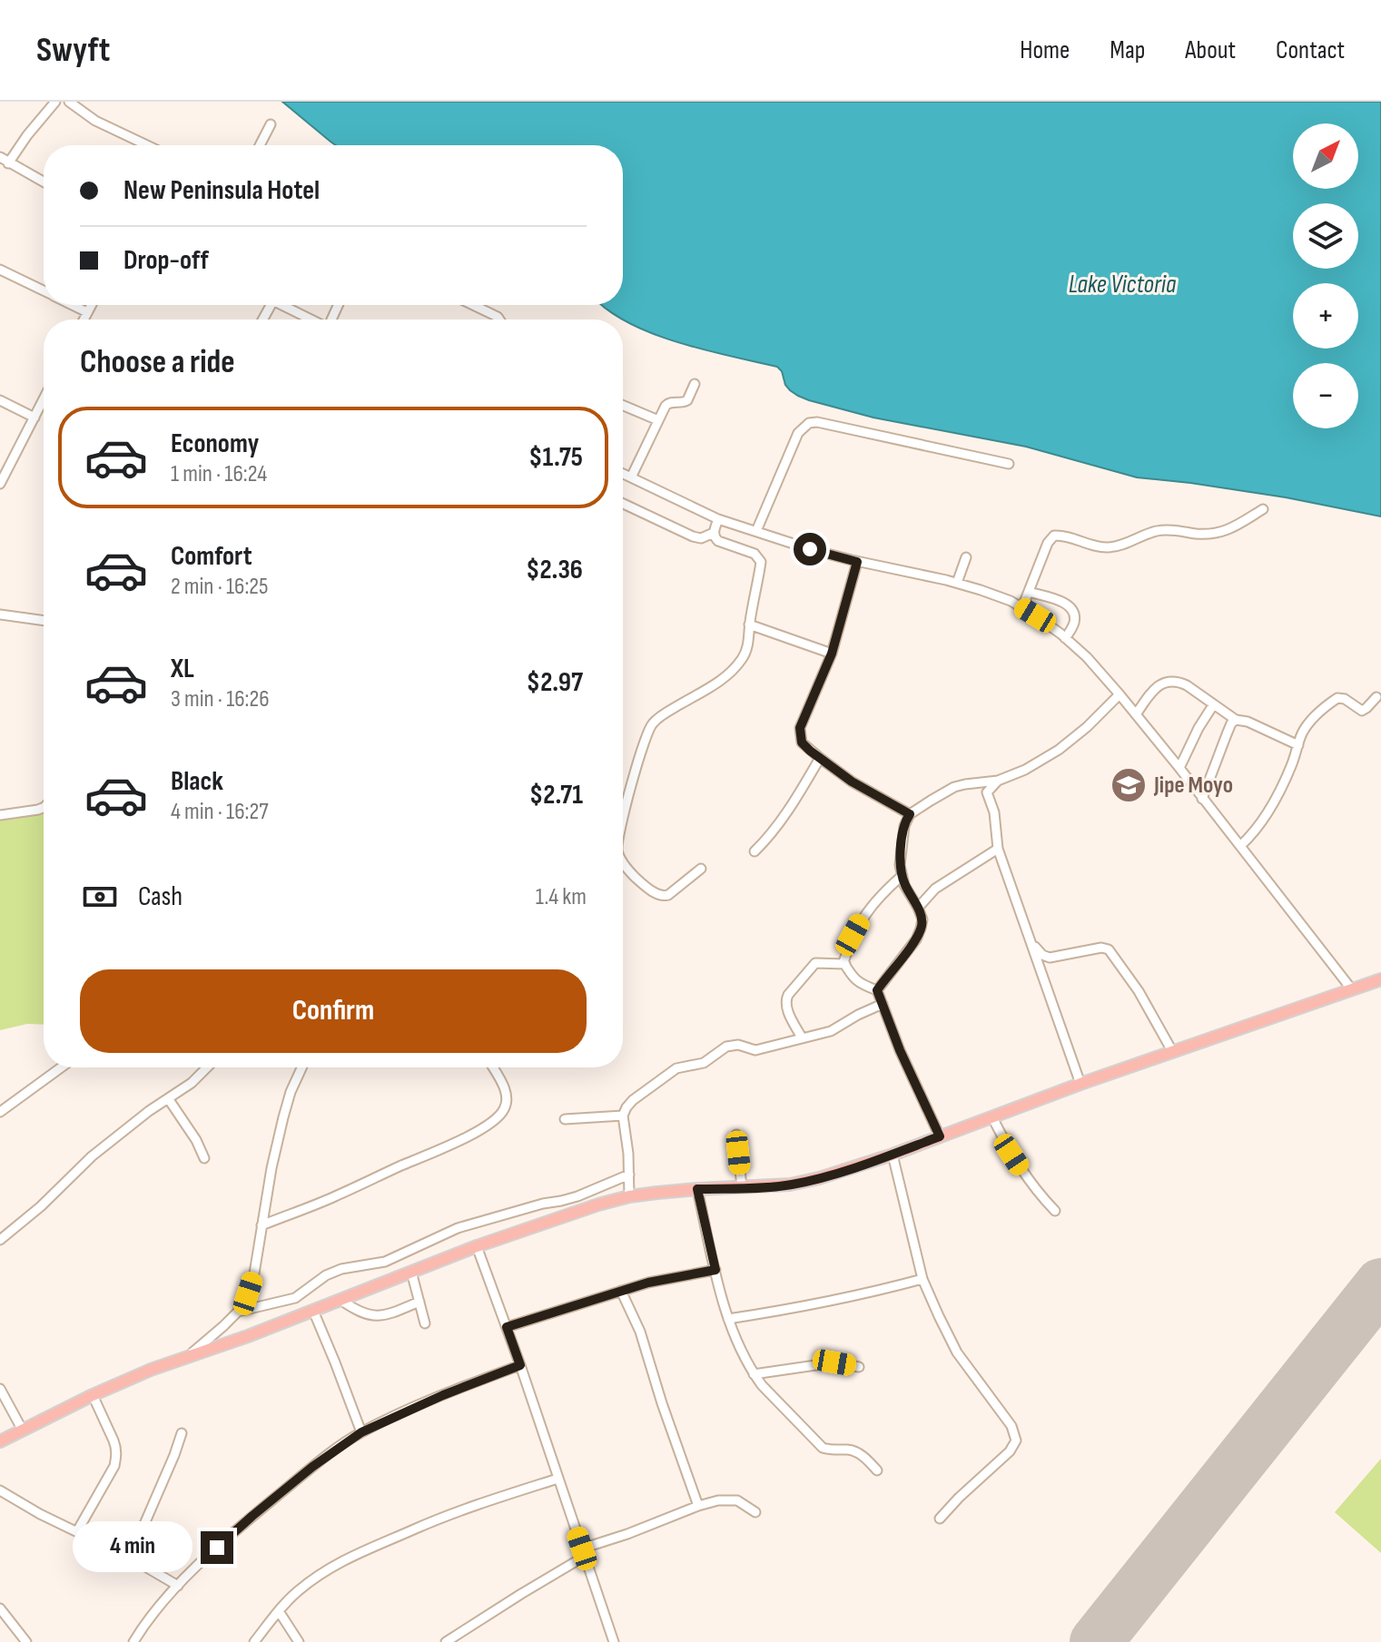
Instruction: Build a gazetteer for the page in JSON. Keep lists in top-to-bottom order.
{
  "water": ["Lake Victoria"],
  "places": {
    "school or university": ["Jipe Moyo"]
  },
  "north": "top right",
  "page": {
    "header": "Swyft",
    "nav": [
      "Home",
      "Map",
      "About",
      "Contact"
    ],
    "map_buttons": ["+", "−"],
    "banner": ["New Peninsula Hotel", "Drop-off"],
    "heading": "Choose a ride",
    "list": [
      {
        "name": "Economy",
        "note": "1 min · 16:24",
        "value": "$1.75"
      },
      {
        "name": "Comfort",
        "note": "2 min · 16:25",
        "value": "$2.36"
      },
      {
        "name": "XL",
        "note": "3 min · 16:26",
        "value": "$2.97"
      },
      {
        "name": "Black",
        "note": "4 min · 16:27",
        "value": "$2.71"
      }
    ],
    "pay": ["Cash", "1.4 km"],
    "buttons": "Confirm",
    "bubble": "4 min"
  }
}
